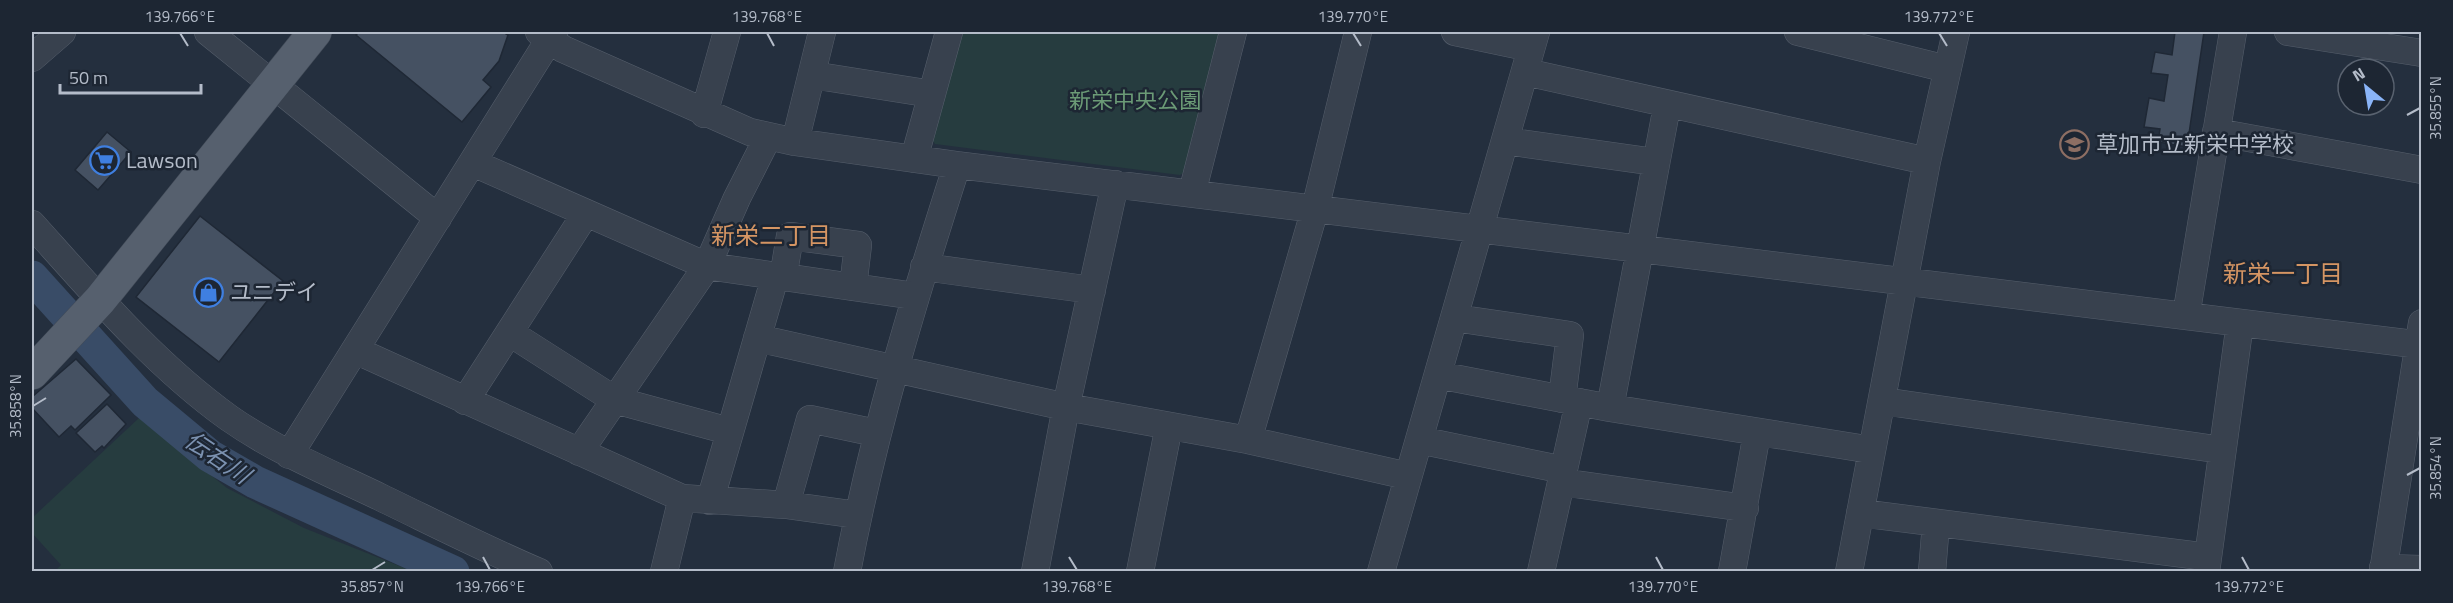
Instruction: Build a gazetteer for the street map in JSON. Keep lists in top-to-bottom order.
{
  "districts": ["新栄二丁目", "新栄一丁目"],
  "water": ["伝右川"],
  "parks": ["新栄中央公園"],
  "places": {
    "school or university": ["草加市立新栄中学校"],
    "supermarket": ["Lawson"],
    "shop": ["ユニデイ"]
  },
  "scale_bar": "50 m",
  "north": "top left",
  "coordinates": [
    "139.766°E",
    "139.768°E",
    "139.770°E",
    "139.772°E",
    "35.855°N",
    "35.858°N",
    "35.854°N",
    "35.857°N"
  ]
}
